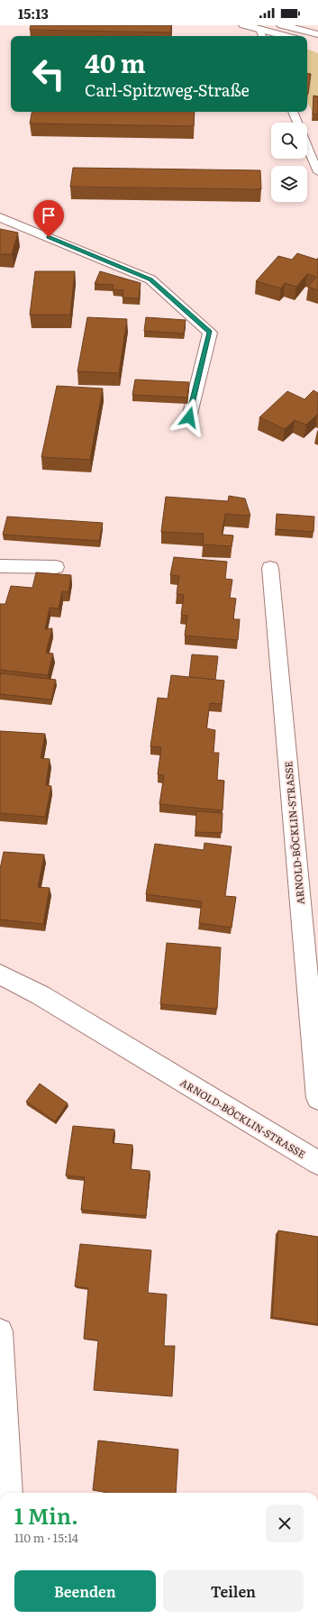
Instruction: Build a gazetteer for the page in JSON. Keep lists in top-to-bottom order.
{
  "streets": {
    "street": ["ARNOLD-BÖCKLIN-STRASSE"]
  },
  "page": {
    "status": "15:13",
    "turn": ["40 m", "Carl-Spitzweg-Straße"],
    "heading": ["1 Min.", "110 m · 15:14"],
    "buttons": ["Beenden", "Teilen"]
  }
}
